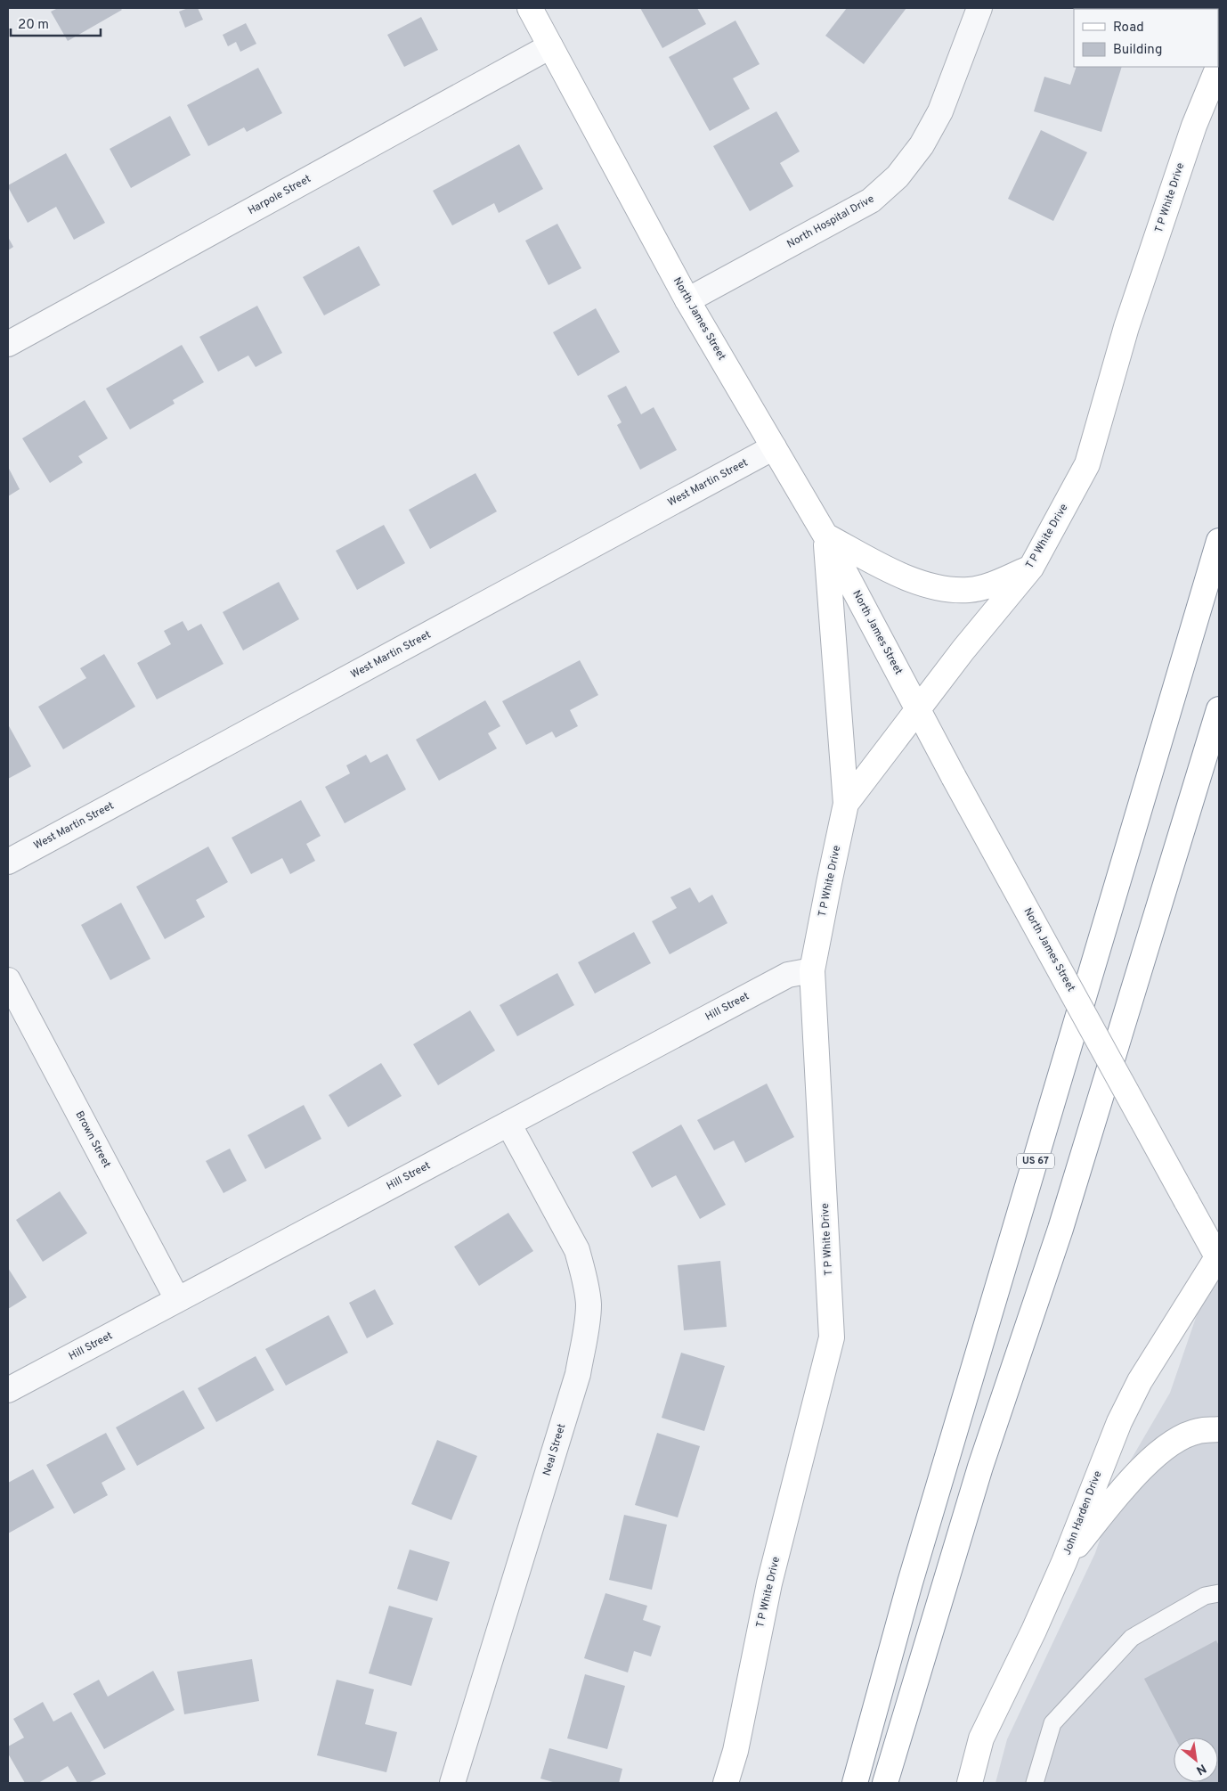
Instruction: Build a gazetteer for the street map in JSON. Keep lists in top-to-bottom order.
{
  "streets": {
    "main road": [
      "T P White Drive",
      "North James Street",
      "US 67",
      "John Harden Drive"
    ],
    "street": [
      "Harpole Street",
      "North Hospital Drive",
      "West Martin Street",
      "Hill Street",
      "Brown Street",
      "Neal Street"
    ]
  },
  "crossings": [
    ["Harpole Street", "North James Street"],
    ["T P White Drive", "North James Street"],
    ["T P White Drive", "Hill Street"],
    ["North Hospital Drive", "North James Street"],
    ["North James Street", "West Martin Street"],
    ["North James Street", "John Harden Drive"],
    ["Hill Street", "Brown Street"],
    ["Hill Street", "Neal Street"]
  ],
  "legend": ["Road", "Building"],
  "scale_bar": "20 m",
  "north": "bottom right"
}
